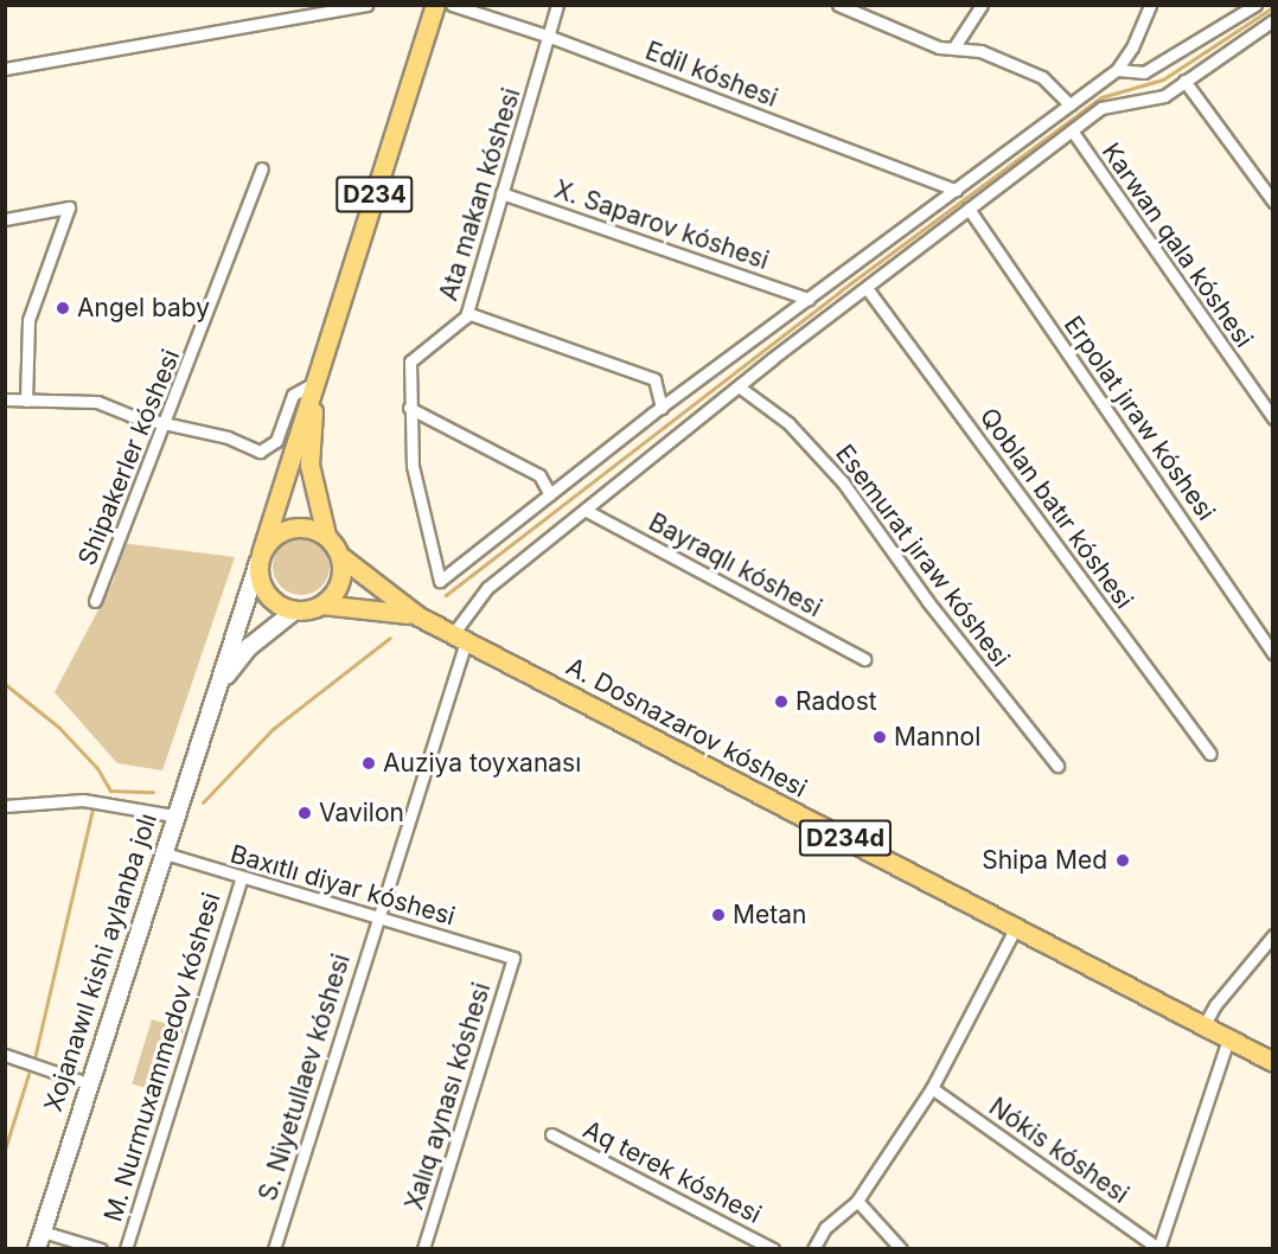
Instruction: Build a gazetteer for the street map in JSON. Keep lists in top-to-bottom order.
{
  "streets": {
    "main road": [
      "D234",
      "A. Dosnazarov kóshesi",
      "D234d",
      "Xojanawıl kishi aylanba jolı"
    ],
    "street": [
      "Edil kóshesi",
      "Ata makan kóshesi",
      "X. Saparov kóshesi",
      "Karwan qala kóshesi",
      "Erpolat jıraw kóshesi",
      "Shipakerler kóshesi",
      "Qoblan batır kóshesi",
      "Esemurat jıraw kóshesi",
      "Bayraqlı kóshesi",
      "Baxıtlı diyar kóshesi",
      "M. Nurmuxammedov kóshesi",
      "S. Niyetullaev kóshesi",
      "Xalıq aynası kóshesi",
      "Nókis kóshesi",
      "Aq terek kóshesi"
    ]
  },
  "crossings": [
    ["Edil kóshesi", "Ata makan kóshesi"],
    ["D234", "D234d"],
    ["D234", "Xojanawıl kishi aylanba jolı"],
    ["Ata makan kóshesi", "X. Saparov kóshesi"],
    ["Karwan qala kóshesi", "S. Niyetullaev kóshesi"],
    ["Erpolat jıraw kóshesi", "S. Niyetullaev kóshesi"],
    ["Qoblan batır kóshesi", "S. Niyetullaev kóshesi"],
    ["Esemurat jıraw kóshesi", "S. Niyetullaev kóshesi"],
    ["Bayraqlı kóshesi", "S. Niyetullaev kóshesi"],
    ["A. Dosnazarov kóshesi", "D234d"],
    ["A. Dosnazarov kóshesi", "S. Niyetullaev kóshesi"],
    ["D234d", "Xojanawıl kishi aylanba jolı"],
    ["Baxıtlı diyar kóshesi", "Xojanawıl kishi aylanba jolı"],
    ["Baxıtlı diyar kóshesi", "M. Nurmuxammedov kóshesi"],
    ["Baxıtlı diyar kóshesi", "S. Niyetullaev kóshesi"],
    ["Baxıtlı diyar kóshesi", "Xalıq aynası kóshesi"]
  ],
  "places": [
    "Angel baby",
    "Radost",
    "Mannol",
    "Auziya toyxanası",
    "Vavilon",
    "Shipa Med",
    "Metan"
  ]
}
